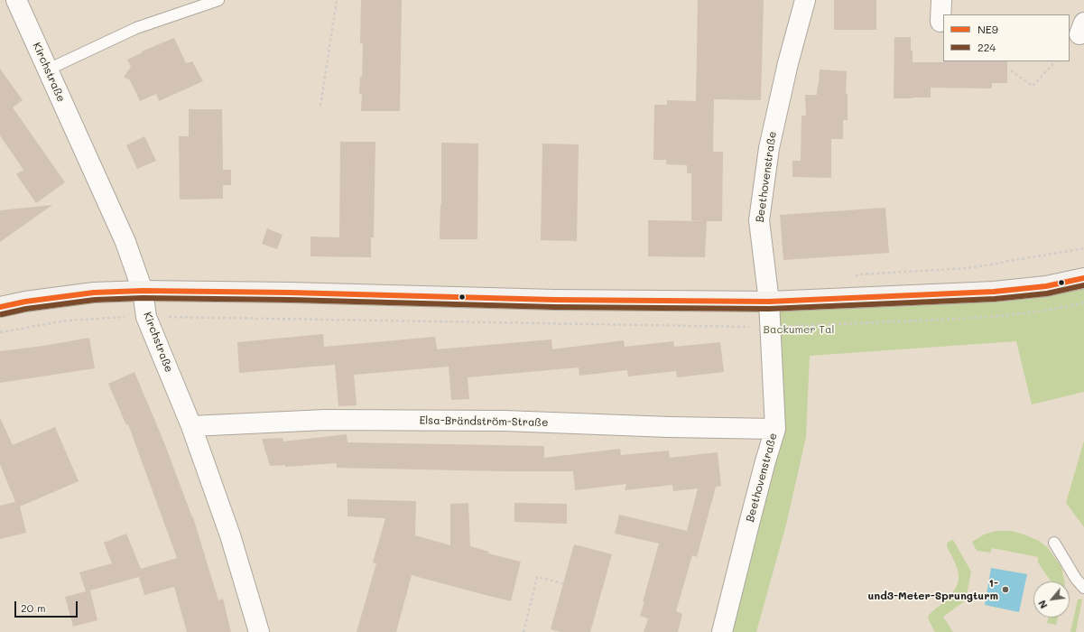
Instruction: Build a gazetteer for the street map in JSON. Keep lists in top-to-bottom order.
{
  "streets": {
    "street": ["Kirchstraße", "Beethovenstraße", "Elsa-Brändström-Straße"]
  },
  "crossings": [
    ["Kirchstraße", "Elsa-Brändström-Straße"],
    ["Beethovenstraße", "Elsa-Brändström-Straße"]
  ],
  "parks": ["Backumer Tal"],
  "places": ["1- und3-Meter-Sprungturm"],
  "lines": ["transit line NE9", "transit line 224"],
  "legend": ["NE9", "224"],
  "scale_bar": "20 m",
  "north": "bottom left"
}
